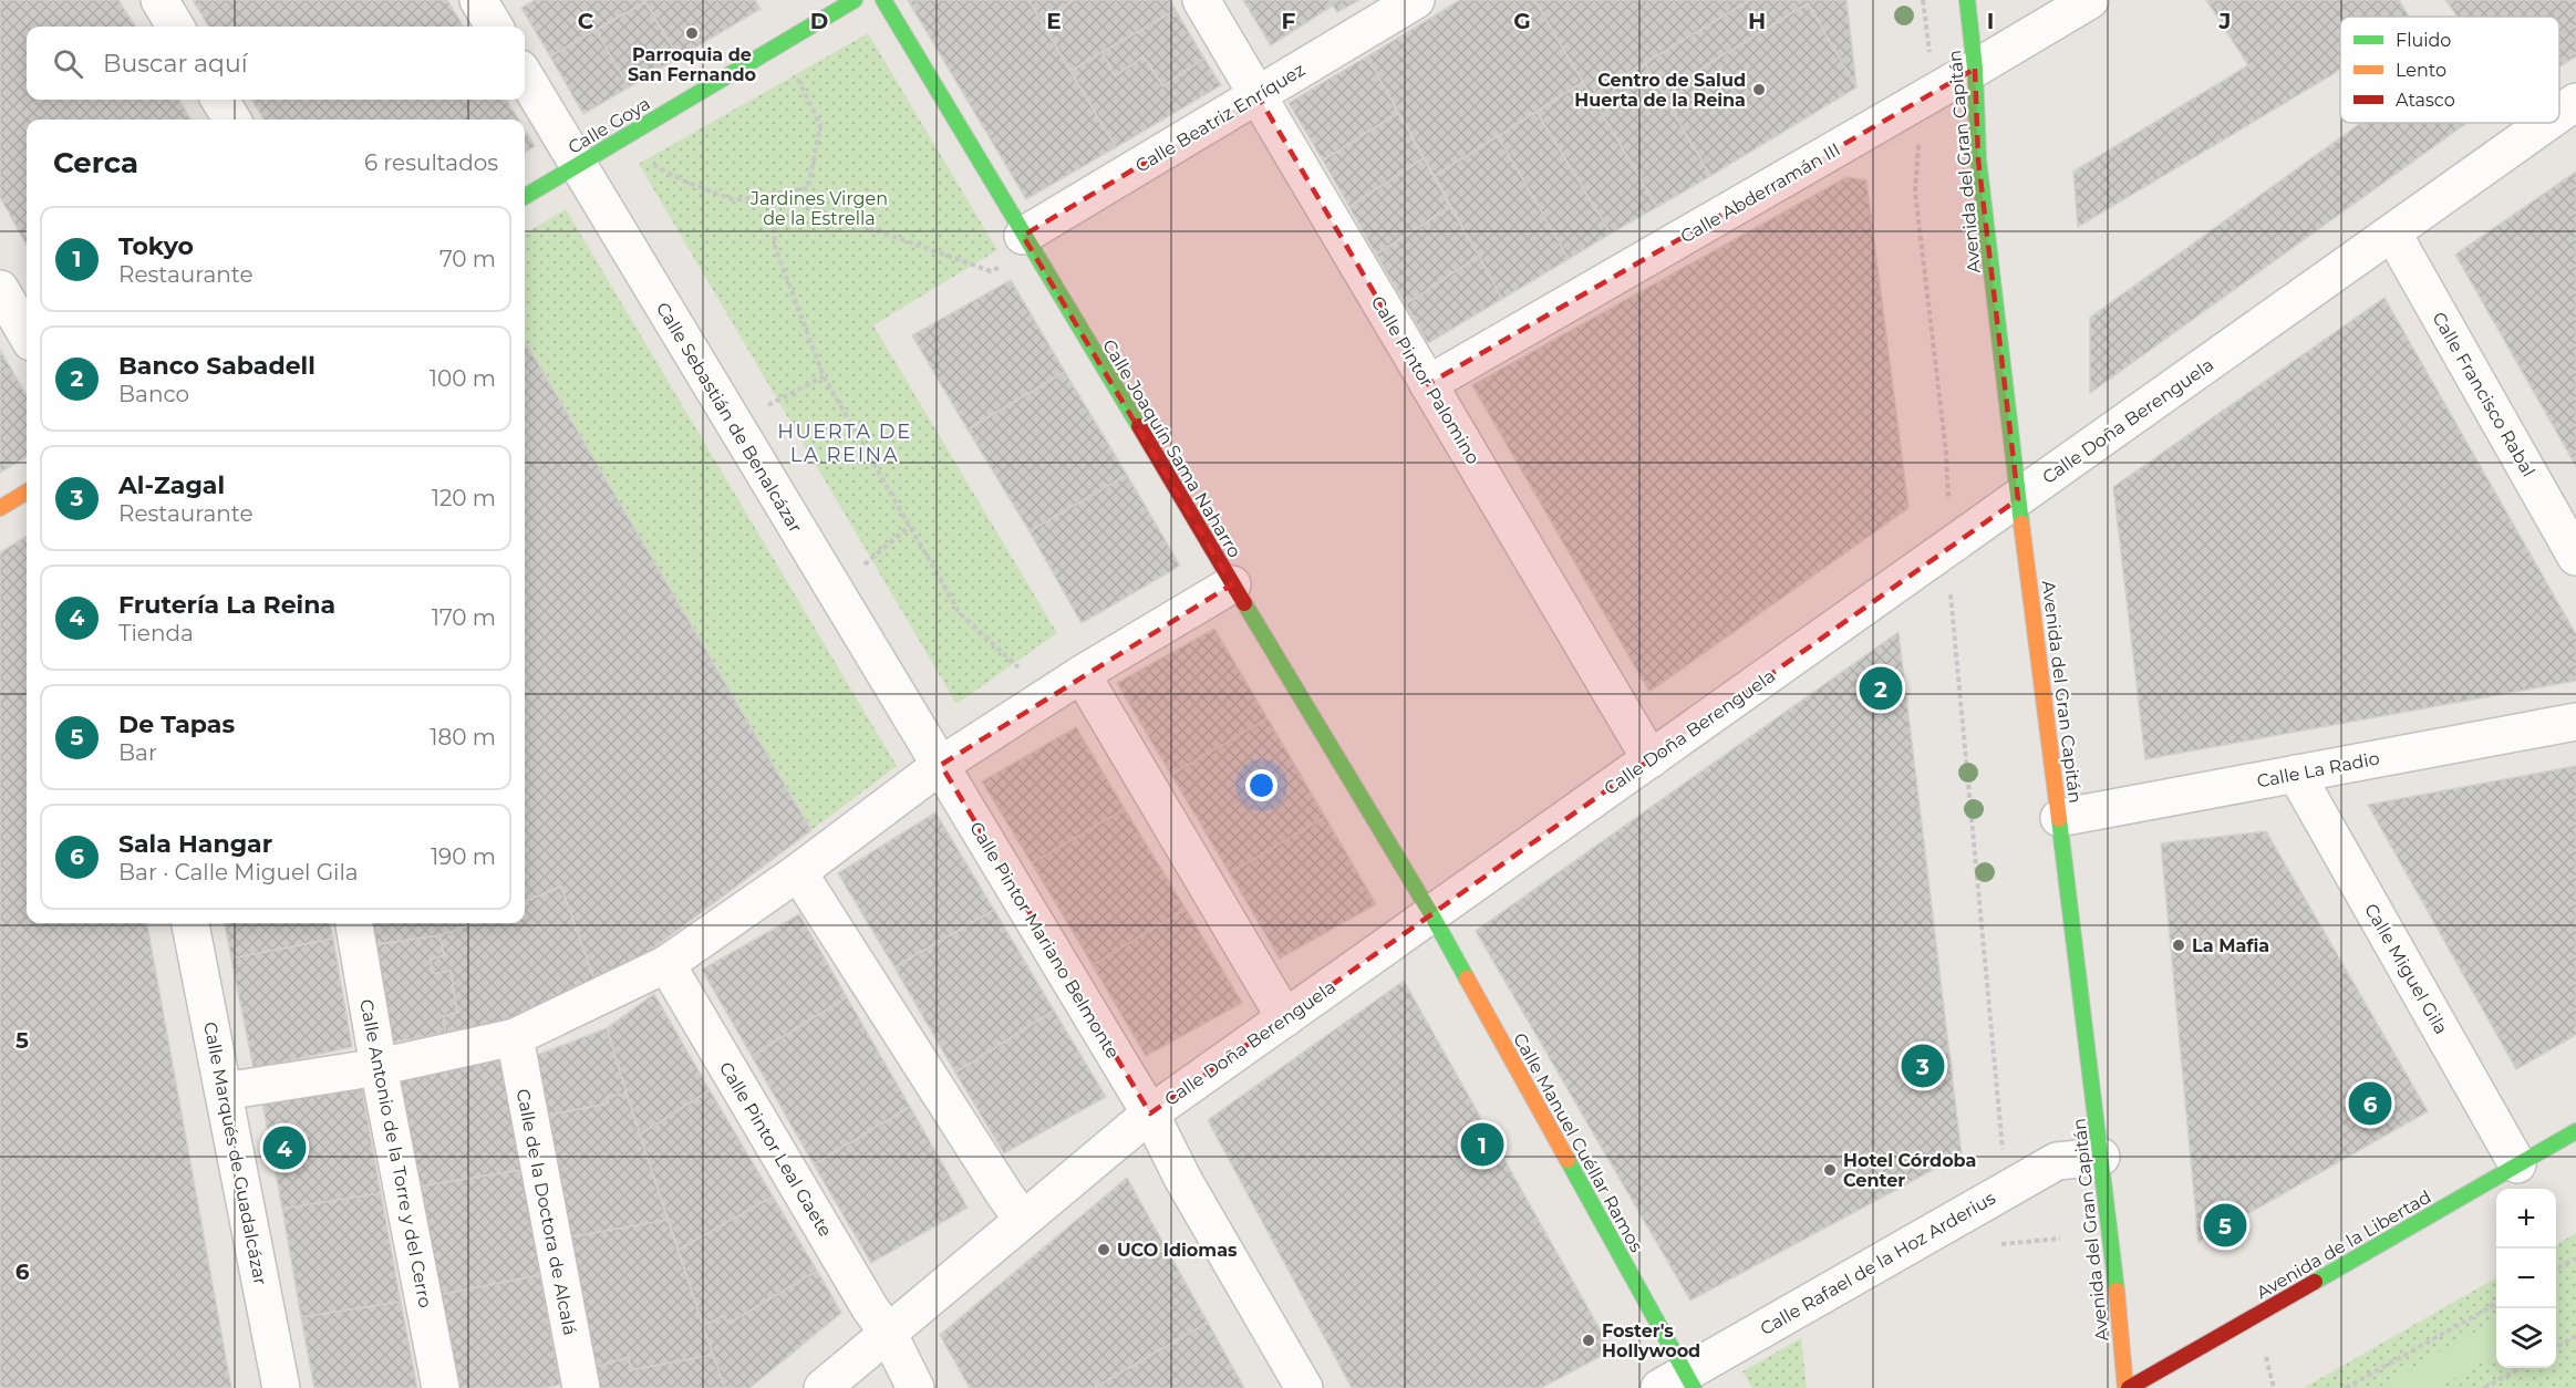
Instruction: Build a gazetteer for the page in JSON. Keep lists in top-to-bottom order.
{
  "streets": {
    "street": [
      "Calle Beatriz Enríquez",
      "Calle Goya",
      "Avenida del Gran Capitán",
      "Calle Abderramán III",
      "Calle Pintor Palomino",
      "Calle Francisco Rabal",
      "Calle Sebastián de Benalcázar",
      "Calle Doña Berenguela",
      "Calle Joaquín Sama Naharro",
      "Calle La Radio",
      "Calle Pintor Mariano Belmonte",
      "Calle Miguel Gila",
      "Calle Manuel Cuéllar Ramos",
      "Calle Pintor Leal Gaete",
      "Calle Marqués de Guadalcázar",
      "Calle Antonio de la Torre y del Cerro",
      "Calle de la Doctora de Alcalá",
      "Avenida de la Libertad",
      "Calle Rafael de la Hoz Arderius"
    ]
  },
  "crossings": [
    ["Calle Beatriz Enríquez", "Calle Pintor Palomino"],
    ["Calle Beatriz Enríquez", "Calle Joaquín Sama Naharro"],
    ["Calle Goya", "Calle Sebastián de Benalcázar"],
    ["Avenida del Gran Capitán", "Calle Abderramán III"],
    ["Avenida del Gran Capitán", "Calle Doña Berenguela"],
    ["Avenida del Gran Capitán", "Calle La Radio"],
    ["Avenida del Gran Capitán", "Avenida de la Libertad"],
    ["Avenida del Gran Capitán", "Calle Rafael de la Hoz Arderius"],
    ["Calle Abderramán III", "Calle Pintor Palomino"],
    ["Calle Pintor Palomino", "Calle Doña Berenguela"],
    ["Calle Francisco Rabal", "Calle Doña Berenguela"],
    ["Calle Sebastián de Benalcázar", "Calle Pintor Mariano Belmonte"],
    ["Calle Doña Berenguela", "Calle Joaquín Sama Naharro"],
    ["Calle Doña Berenguela", "Calle Pintor Mariano Belmonte"],
    ["Calle Doña Berenguela", "Calle Manuel Cuéllar Ramos"],
    ["Calle Doña Berenguela", "Calle Pintor Leal Gaete"],
    ["Calle Joaquín Sama Naharro", "Calle Manuel Cuéllar Ramos"],
    ["Calle La Radio", "Calle Miguel Gila"],
    ["Calle Miguel Gila", "Avenida de la Libertad"],
    ["Calle Manuel Cuéllar Ramos", "Calle Rafael de la Hoz Arderius"]
  ],
  "districts": ["HUERTA DE LA REINA"],
  "parks": ["Jardines Virgen de la Estrella"],
  "places": [
    "Parroquia de San Fernando",
    "Centro de Salud Huerta de la Reina",
    "La Mafia",
    "Hotel Córdoba Center",
    "UCO Idiomas",
    "Foster's Hollywood"
  ],
  "legend": ["Fluido", "Lento", "Atasco"],
  "page": {
    "search": "Buscar aquí",
    "heading": ["Cerca", "6 resultados"],
    "list": [
      {
        "mark": "1",
        "name": "Tokyo",
        "note": "Restaurante",
        "value": "70 m"
      },
      {
        "mark": "2",
        "name": "Banco Sabadell",
        "note": "Banco",
        "value": "100 m"
      },
      {
        "mark": "3",
        "name": "Al-Zagal",
        "note": "Restaurante",
        "value": "120 m"
      },
      {
        "mark": "4",
        "name": "Frutería La Reina",
        "note": "Tienda",
        "value": "170 m"
      },
      {
        "mark": "5",
        "name": "De Tapas",
        "note": "Bar",
        "value": "180 m"
      },
      {
        "mark": "6",
        "name": "Sala Hangar",
        "note": "Bar · Calle Miguel Gila",
        "value": "190 m"
      }
    ],
    "pins": [
      "2",
      "3",
      "6",
      "1",
      "4",
      "5"
    ],
    "map_buttons": ["+", "−"]
  },
  "grid": {
    "columns": [
      "C",
      "D",
      "E",
      "F",
      "G",
      "H",
      "I",
      "J"
    ],
    "rows": ["5", "6"]
  }
}
